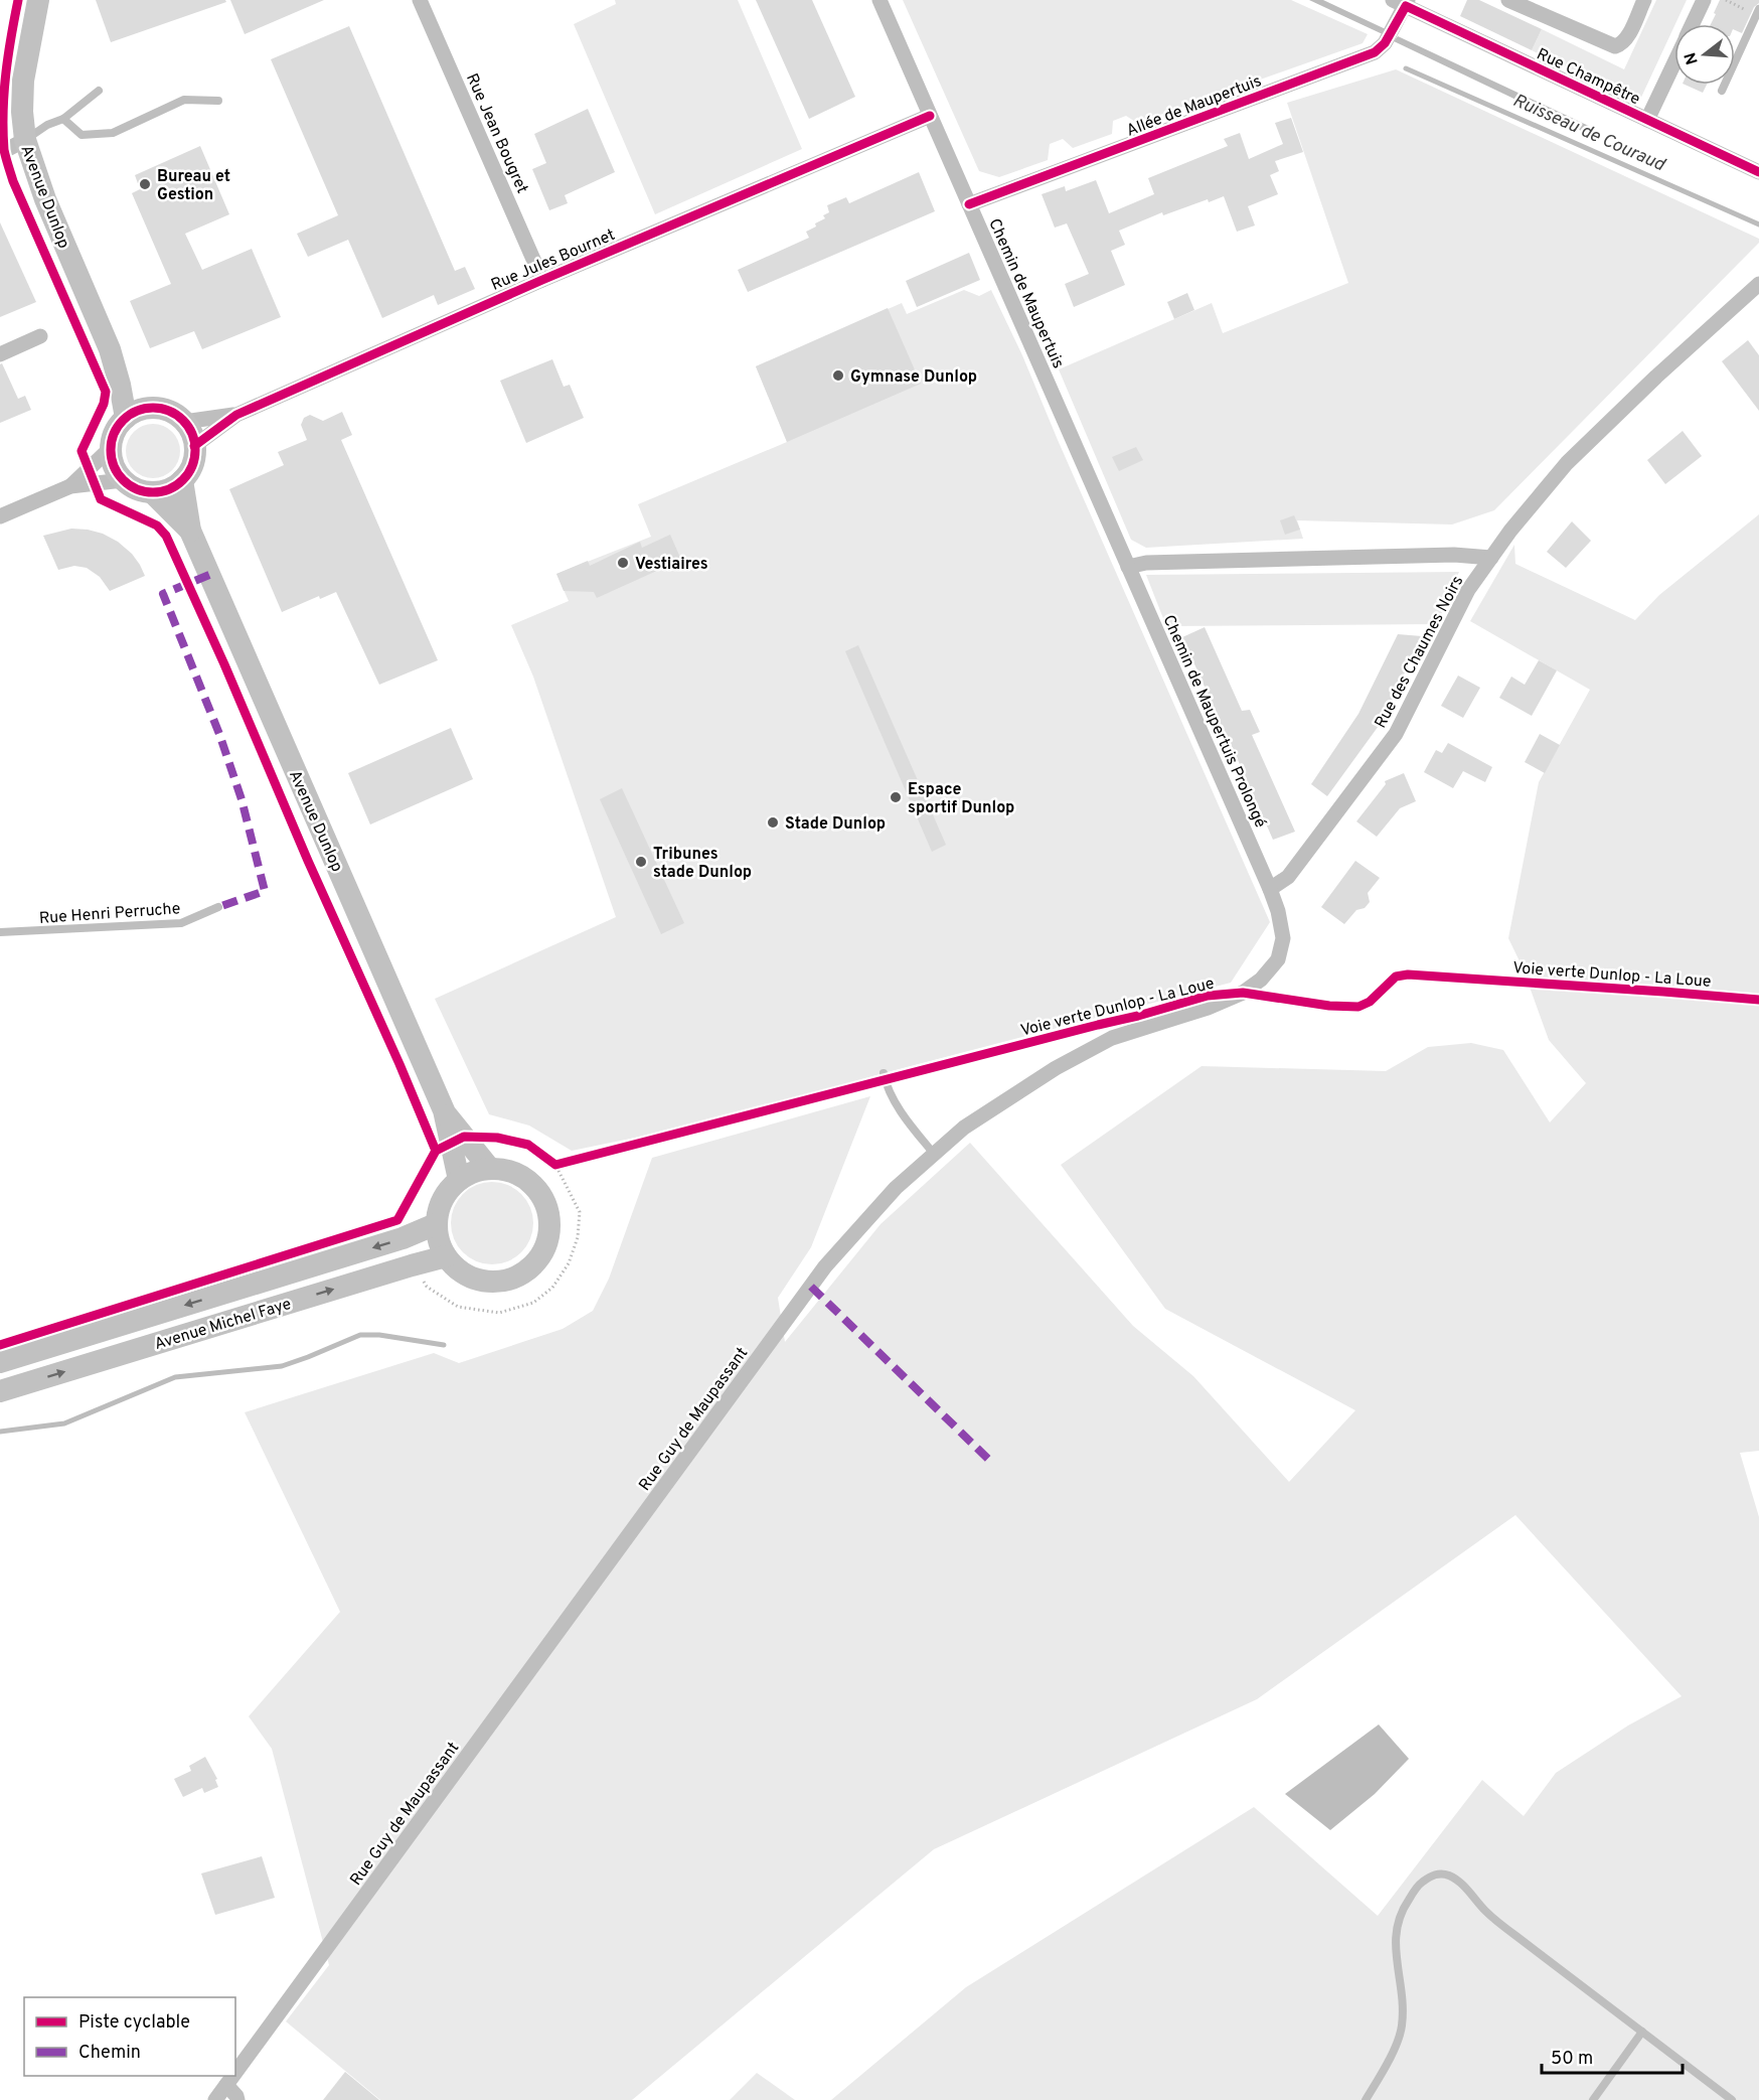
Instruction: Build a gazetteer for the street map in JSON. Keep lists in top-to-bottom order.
{
  "streets": {
    "street": [
      "Rue Champêtre",
      "Allée de Maupertuis",
      "Rue Jean Bougret",
      "Avenue Dunlop",
      "Rue Jules Bournet",
      "Chemin de Maupertuis",
      "Rue des Chaumes Noirs",
      "Chemin de Maupertuis Prolongé",
      "Avenue Michel Faye",
      "Rue Guy de Maupassant"
    ],
    "lane": ["Rue Henri Perruche"],
    "cycle path": ["Voie verte Dunlop - La Loue"]
  },
  "crossings": [
    ["Rue Champêtre", "Allée de Maupertuis"],
    ["Allée de Maupertuis", "Chemin de Maupertuis"],
    ["Rue Jean Bougret", "Rue Jules Bournet"],
    ["Avenue Dunlop", "Rue Jules Bournet"],
    ["Avenue Dunlop", "Avenue Michel Faye"],
    ["Rue Jules Bournet", "Chemin de Maupertuis"],
    ["Chemin de Maupertuis", "Chemin de Maupertuis Prolongé"],
    ["Rue des Chaumes Noirs", "Chemin de Maupertuis Prolongé"],
    ["Rue des Chaumes Noirs", "Rue Guy de Maupassant"],
    ["Chemin de Maupertuis Prolongé", "Rue Guy de Maupassant"]
  ],
  "water": ["Ruisseau de Couraud"],
  "places": [
    "Bureau et Gestion",
    "Gymnase Dunlop",
    "Vestiaires",
    "Espace sportif Dunlop",
    "Stade Dunlop",
    "Tribunes stade Dunlop"
  ],
  "legend": ["Piste cyclable", "Chemin"],
  "scale_bar": "50 m",
  "north": "left"
}
